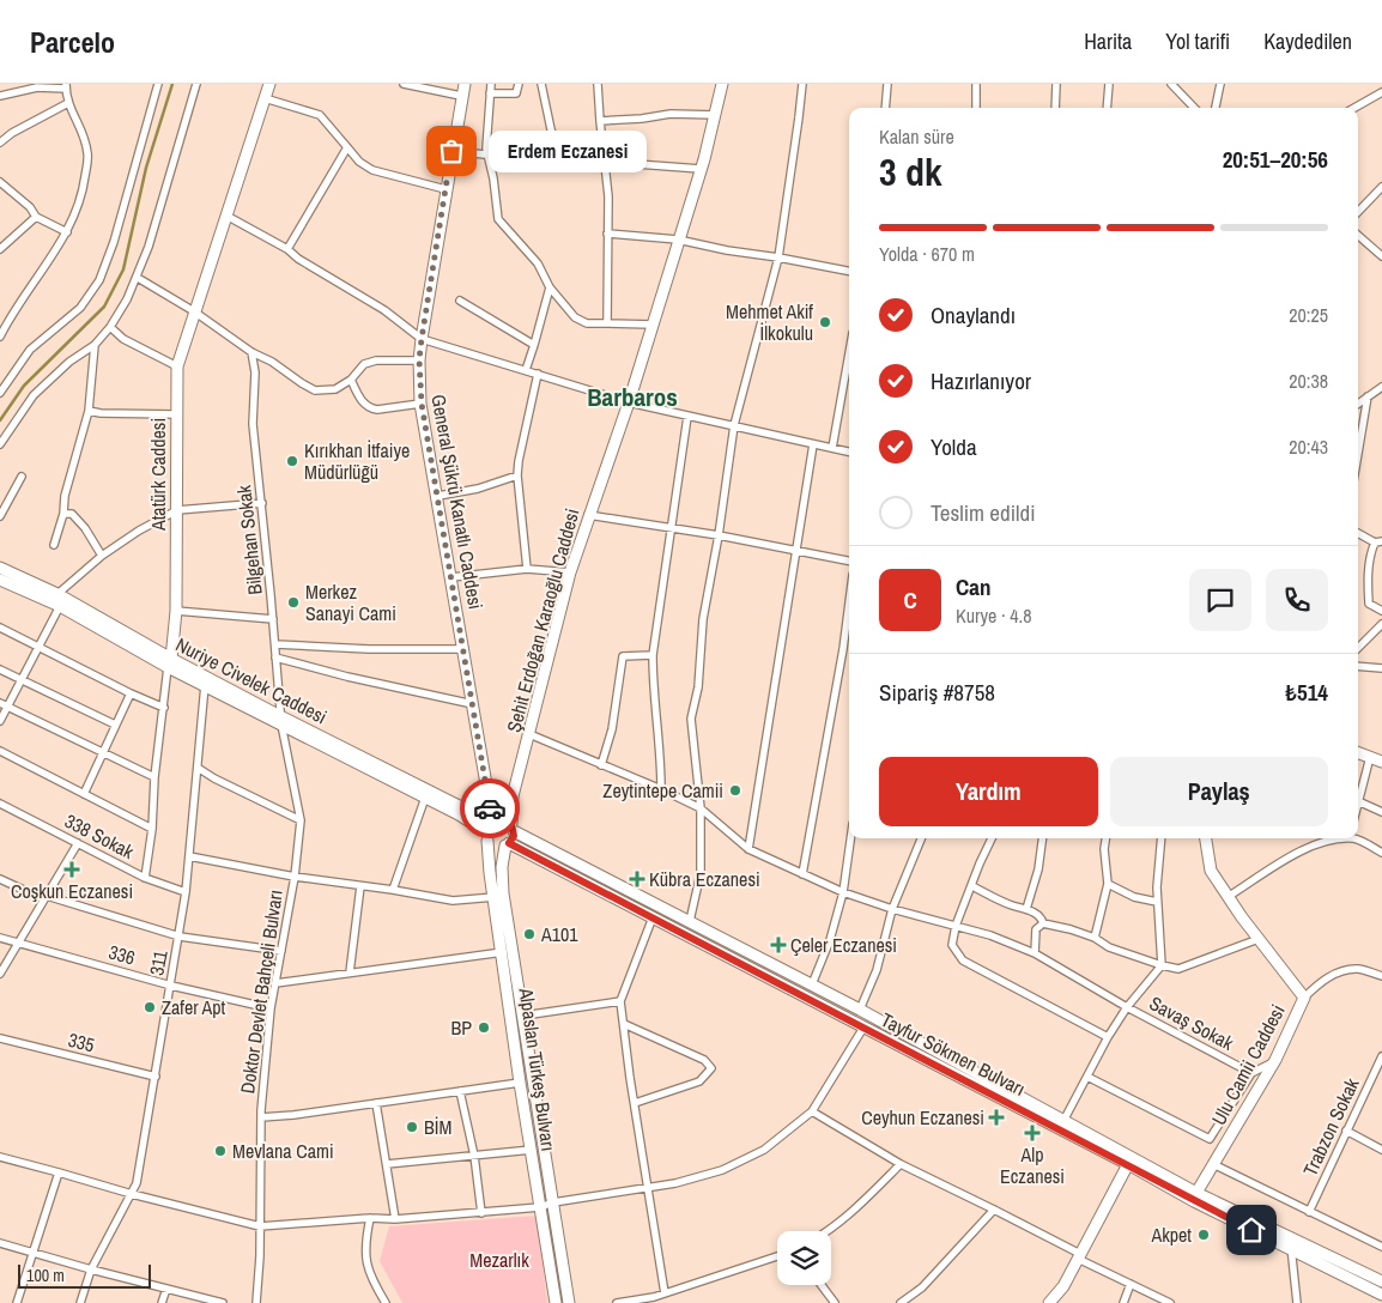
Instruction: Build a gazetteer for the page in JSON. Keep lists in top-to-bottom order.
{
  "streets": {
    "main road": [
      "Atatürk Caddesi",
      "General Şükrü Kanatlı Caddesi",
      "Şehit Erdoğan Karaoğlu Caddesi",
      "Nuriye Civelek Caddesi",
      "Tayfur Sökmen Bulvarı",
      "Ulu Camii Caddesi",
      "Alpaslan Türkeş Bulvarı"
    ],
    "street": [
      "Bilgehan Sokak",
      "338 Sokak",
      "336",
      "311",
      "Doktor Devlet Bahçeli Bulvarı",
      "Savaş Sokak",
      "335",
      "Trabzon Sokak"
    ]
  },
  "crossings": [
    ["Atatürk Caddesi", "Nuriye Civelek Caddesi"],
    ["Atatürk Caddesi", "338 Sokak"],
    ["General Şükrü Kanatlı Caddesi", "Nuriye Civelek Caddesi"],
    ["General Şükrü Kanatlı Caddesi", "Alpaslan Türkeş Bulvarı"],
    ["Bilgehan Sokak", "Nuriye Civelek Caddesi"],
    ["Bilgehan Sokak", "Doktor Devlet Bahçeli Bulvarı"],
    ["Şehit Erdoğan Karaoğlu Caddesi", "Nuriye Civelek Caddesi"],
    ["Şehit Erdoğan Karaoğlu Caddesi", "Savaş Sokak"],
    ["Şehit Erdoğan Karaoğlu Caddesi", "Tayfur Sökmen Bulvarı"],
    ["Nuriye Civelek Caddesi", "311"],
    ["Nuriye Civelek Caddesi", "Doktor Devlet Bahçeli Bulvarı"],
    ["Nuriye Civelek Caddesi", "Tayfur Sökmen Bulvarı"],
    ["Nuriye Civelek Caddesi", "Alpaslan Türkeş Bulvarı"],
    ["338 Sokak", "311"],
    ["336", "311"],
    ["336", "Doktor Devlet Bahçeli Bulvarı"],
    ["311", "335"],
    ["Tayfur Sökmen Bulvarı", "Ulu Camii Caddesi"],
    ["Tayfur Sökmen Bulvarı", "Alpaslan Türkeş Bulvarı"]
  ],
  "districts": ["Barbaros"],
  "parks": ["Mezarlık"],
  "places": {
    "other": [
      "Erdem Eczanesi",
      "Mehmet Akif İlkokulu",
      "Kırıkhan İtfaiye Müdürlüğü",
      "Merkez Sanayi Cami",
      "Zeytintepe Camii",
      "A101",
      "Zafer Apt",
      "BP",
      "BİM",
      "Mevlana Cami",
      "Akpet"
    ],
    "health": [
      "Coşkun Eczanesi",
      "Kübra Eczanesi",
      "Çeler Eczanesi",
      "Ceyhun Eczanesi",
      "Alp Eczanesi"
    ]
  },
  "scale_bar": "100 m",
  "page": {
    "header": "Parcelo",
    "nav": ["Harita", "Yol tarifi", "Kaydedilen"],
    "heading": ["3 dk", "Kalan süre", "20:51–20:56"],
    "panel": [
      "Can",
      "Kurye · 4.8",
      "Sipariş #8758",
      "₺514"
    ],
    "bubble": "Erdem Eczanesi",
    "bar": "Yolda · 670 m",
    "list": [
      ["Onaylandı", "20:25"],
      ["Hazırlanıyor", "20:38"],
      ["Yolda", "20:43"],
      "Teslim edildi"
    ],
    "round": "C",
    "buttons": ["Yardım", "Paylaş"],
    "scale": "100 m"
  }
}
